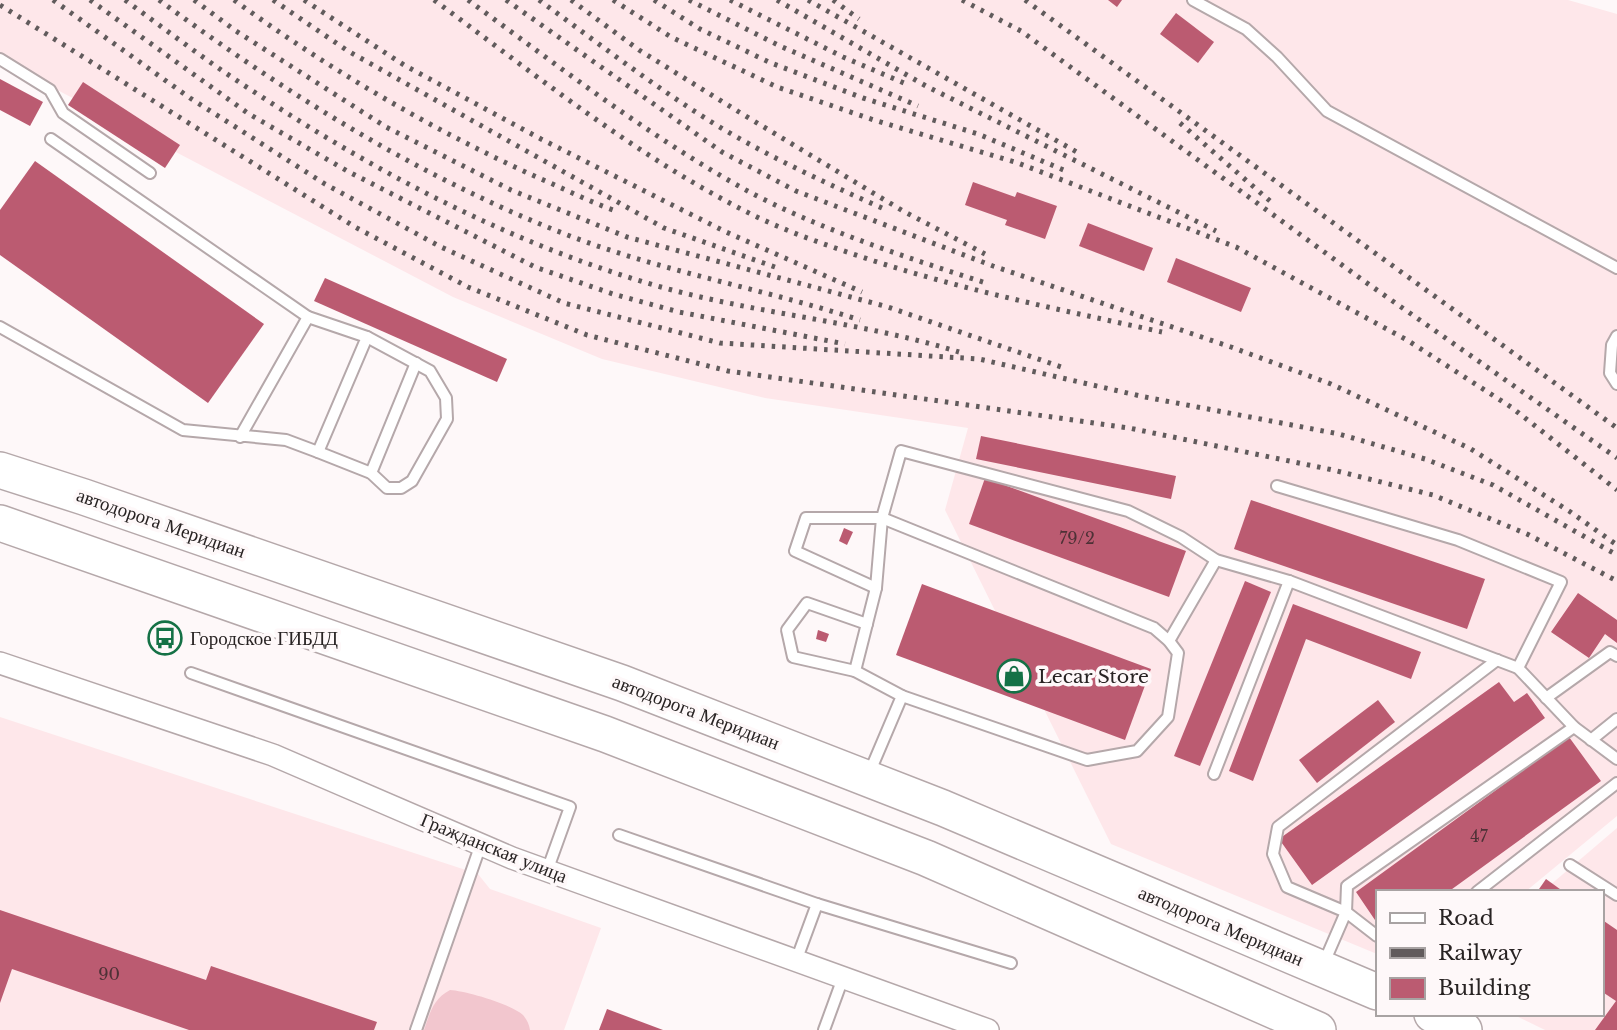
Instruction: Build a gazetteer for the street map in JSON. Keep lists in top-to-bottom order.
{
  "streets": {
    "main road": ["автодорога Меридиан"],
    "street": ["Гражданская улица"]
  },
  "places": {
    "bus stop": ["Городское ГИБДД"],
    "shop": ["Lecar Store"]
  },
  "house_numbers": ["79/2", "47", "90"],
  "legend": ["Road", "Railway", "Building"]
}
